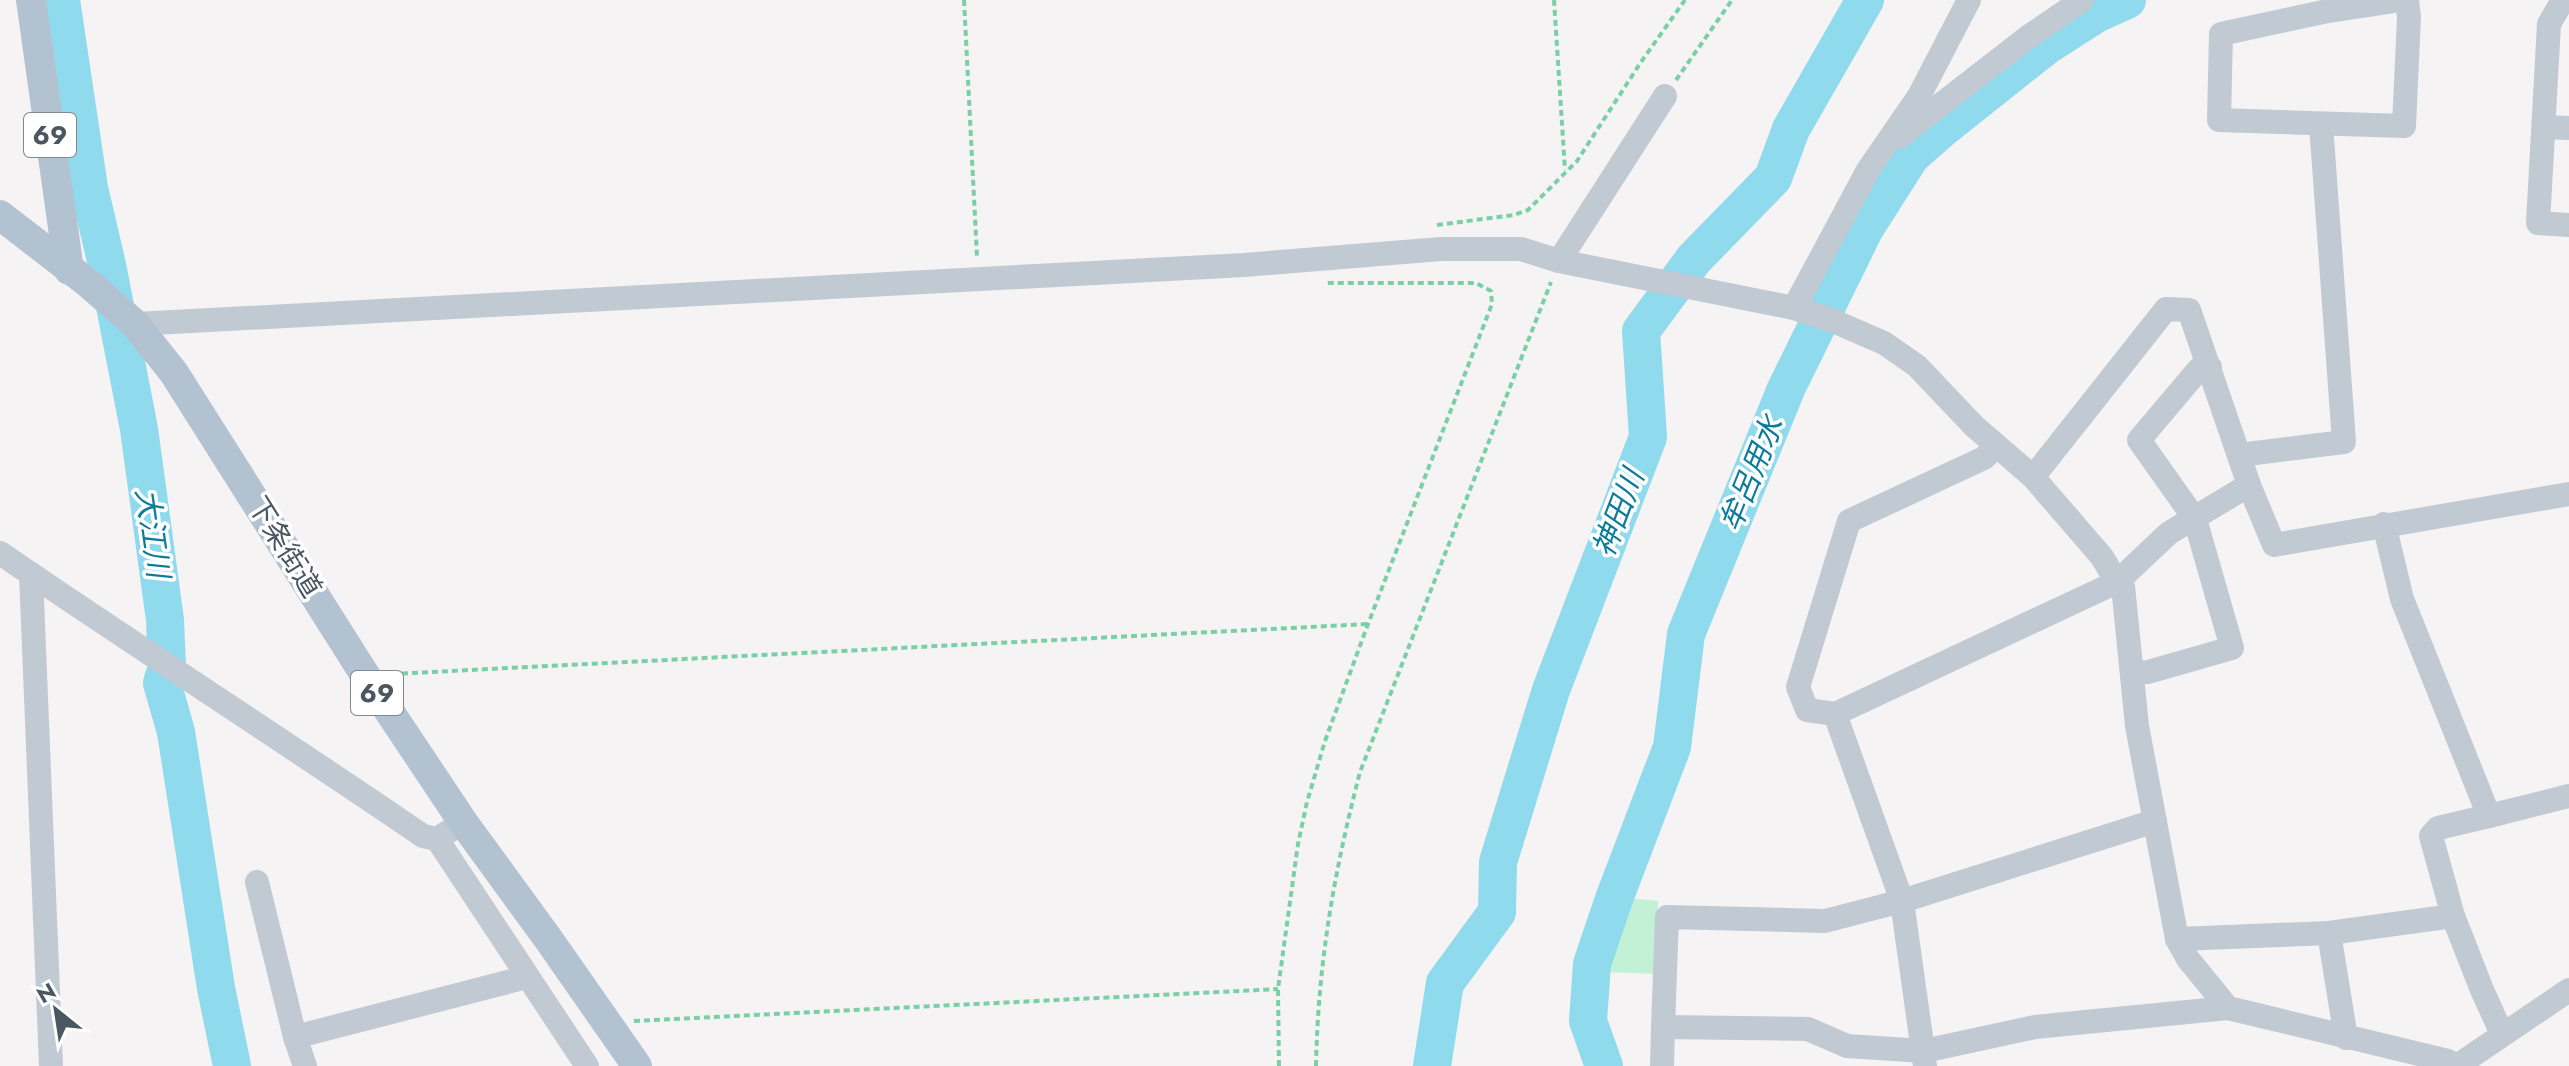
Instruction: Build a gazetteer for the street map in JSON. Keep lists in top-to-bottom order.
{
  "streets": {
    "main road": ["69", "下条街道"]
  },
  "crossings": [
    ["69", "下条街道"]
  ],
  "water": ["牟呂用水", "神田川", "大江川"],
  "north": "top left"
}
